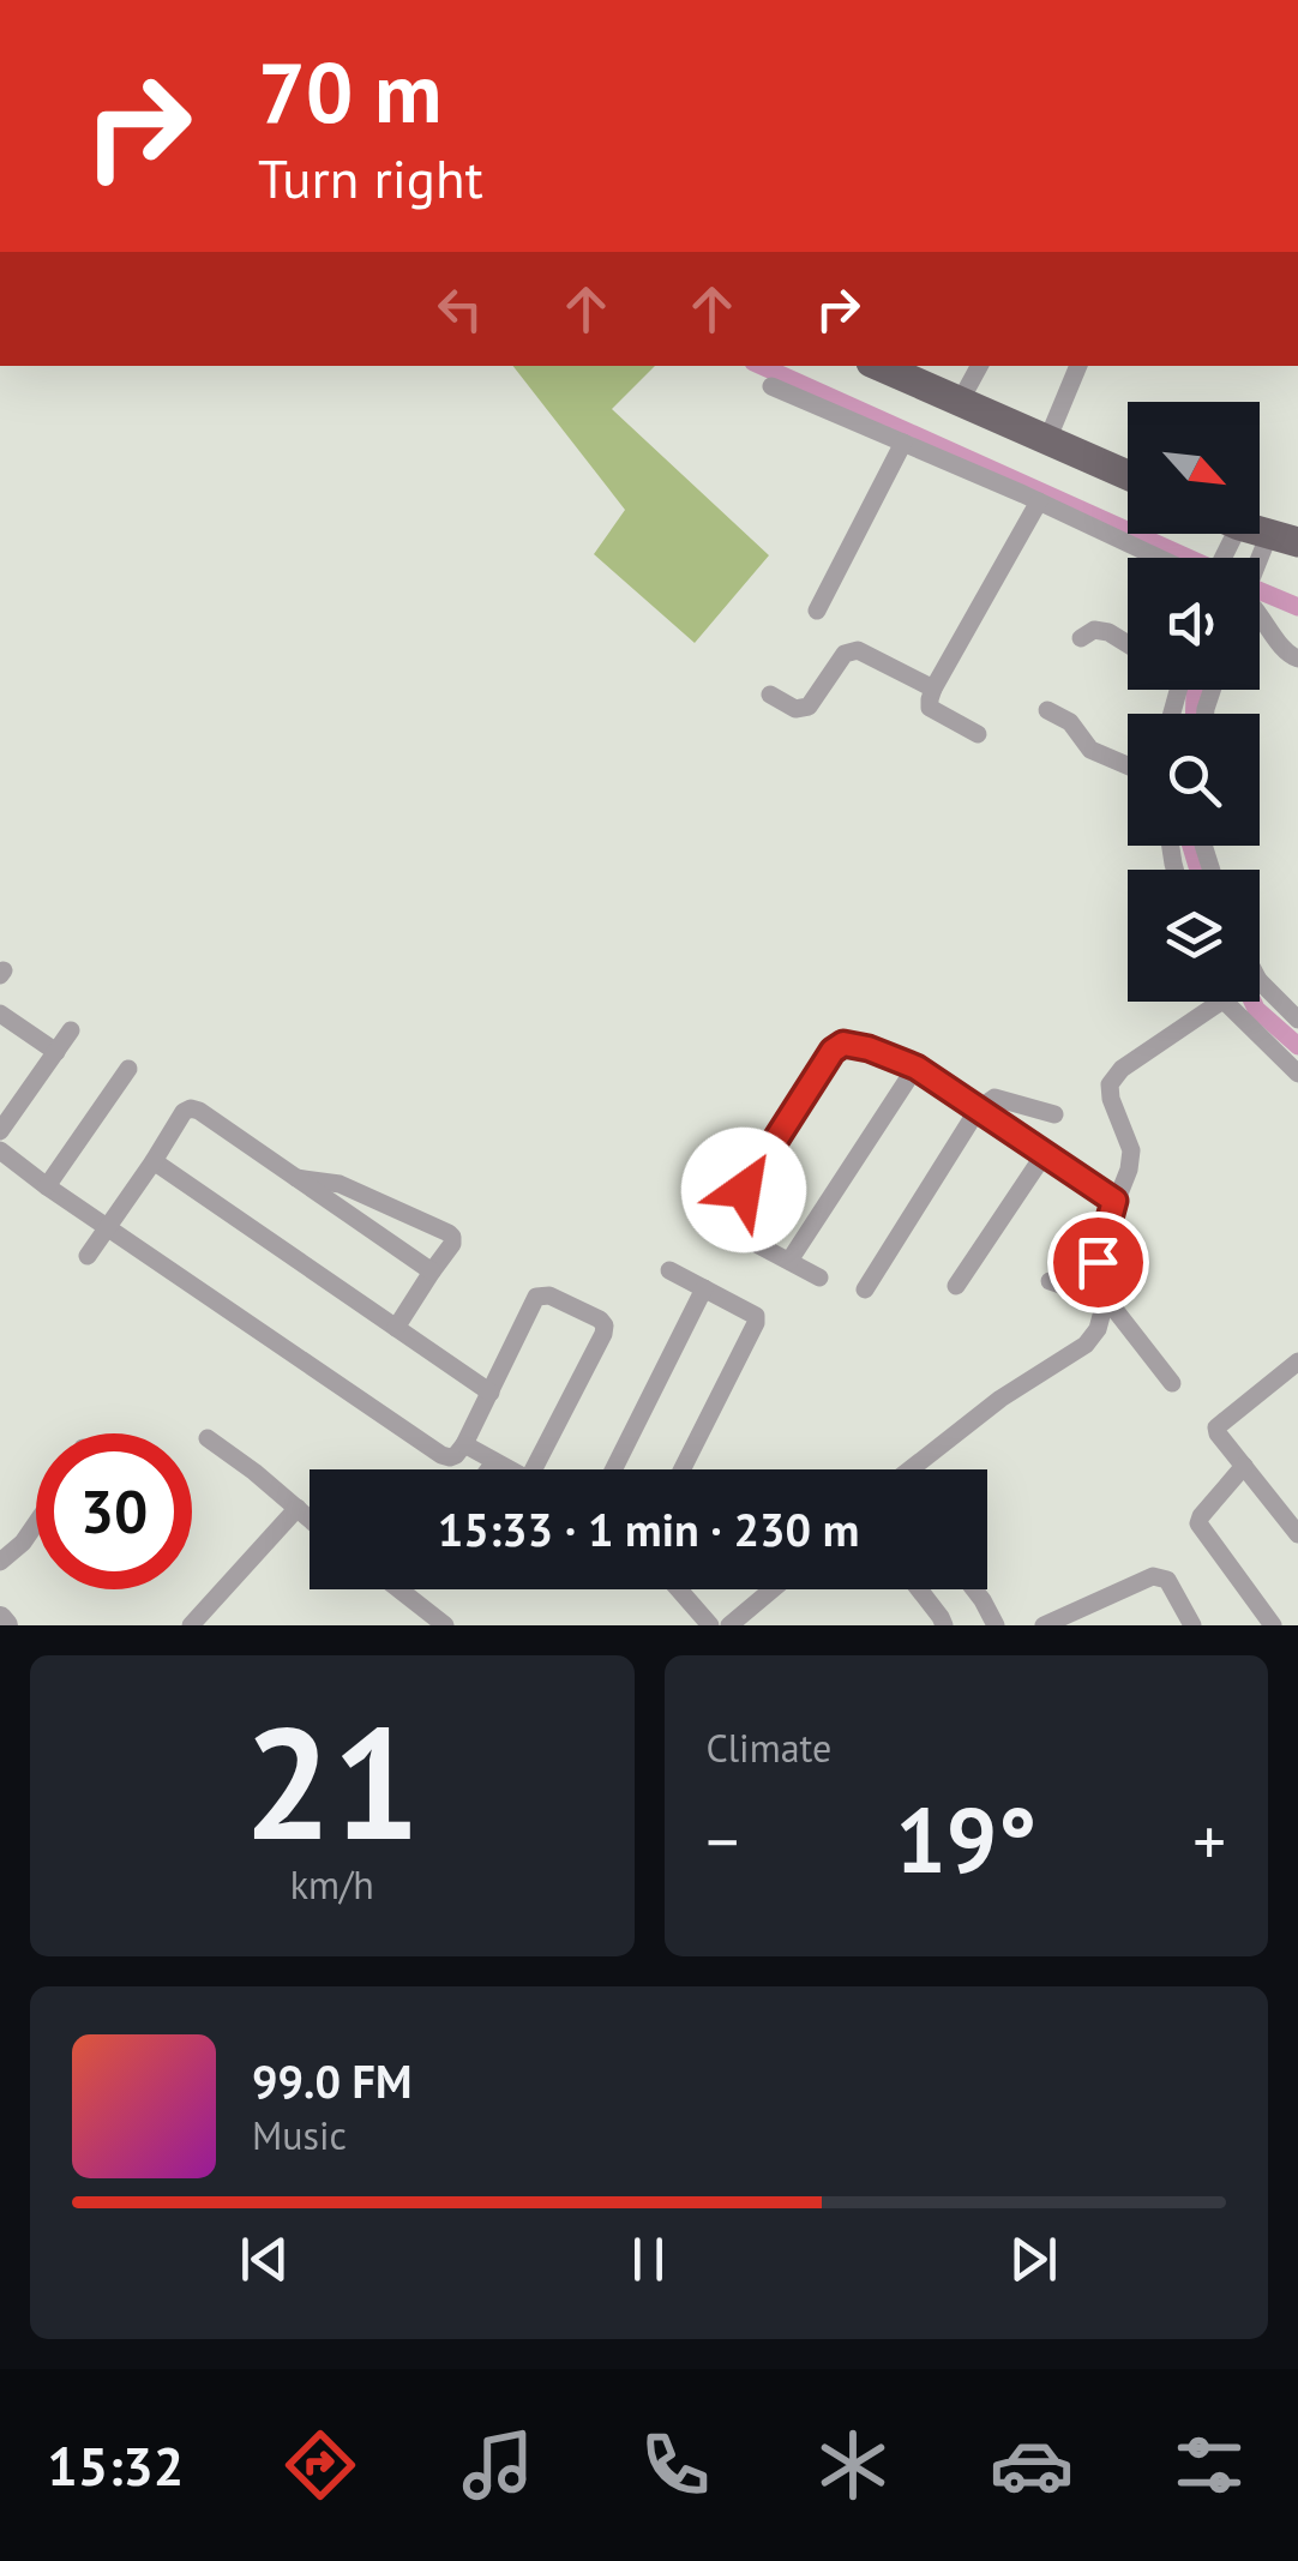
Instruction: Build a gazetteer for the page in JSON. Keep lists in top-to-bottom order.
{
  "north": "bottom right",
  "page": {
    "turn": ["70 m", "Turn right"],
    "limit": "30",
    "trip": "15:33 · 1 min · 230 m",
    "tile": [
      ["21", "km/h"],
      "Climate"
    ],
    "heat": ["−", "19°", "+"],
    "song": ["99.0 FM", "Music"],
    "tabs": "15:32"
  }
}
